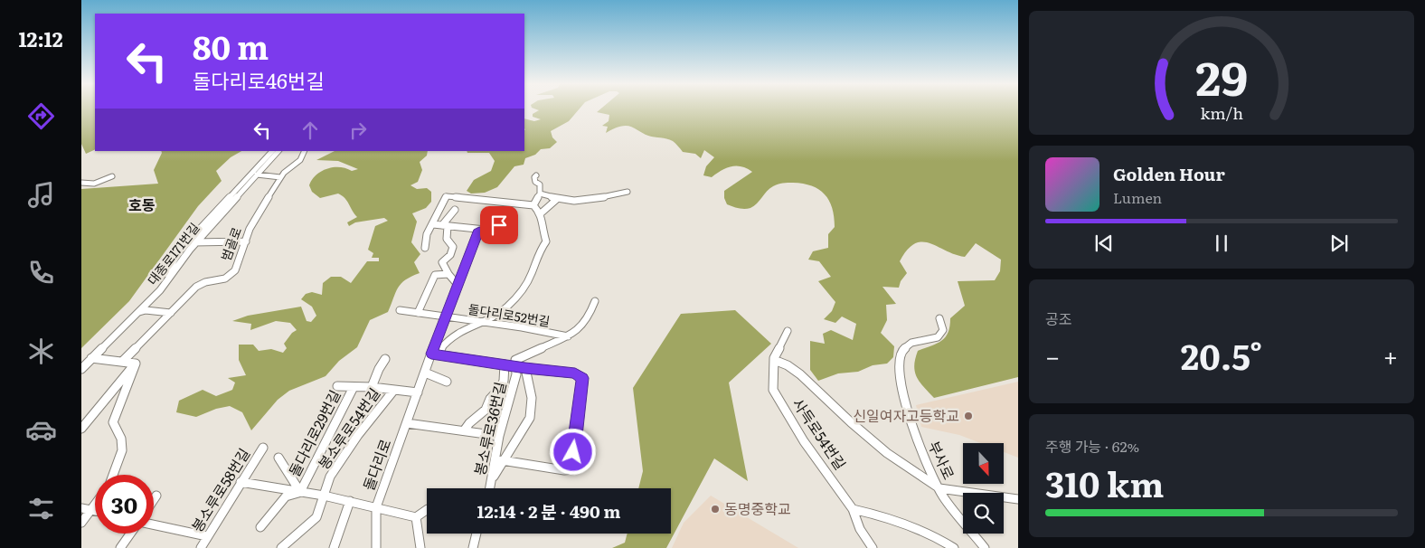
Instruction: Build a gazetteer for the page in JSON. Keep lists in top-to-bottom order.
{
  "streets": {
    "street": [
      "범골로",
      "대종로171번길",
      "돌다리로52번길",
      "봉소루로54번길",
      "봉소루로36번길",
      "돌다리로29번길",
      "사득로54번길",
      "부사로",
      "돌다리로",
      "봉소루로58번길"
    ]
  },
  "crossings": [
    ["돌다리로52번길", "돌다리로"],
    ["봉소루로54번길", "돌다리로29번길"],
    ["돌다리로29번길", "돌다리로"],
    ["돌다리로29번길", "봉소루로58번길"]
  ],
  "districts": ["호동"],
  "places": ["신일여자고등학교", "동명중학교"],
  "north": "bottom",
  "page": {
    "tabs": "12:12",
    "turn": ["80 m", "돌다리로46번길"],
    "song": ["Golden Hour", "Lumen"],
    "tile": [
      "공조",
      ["주행 가능 · 62%", "310 km"]
    ],
    "heat": ["−", "20.5°", "+"],
    "limit": "30",
    "trip": "12:14 · 2 분 · 490 m",
    "gauge": ["29", "km/h"]
  }
}
